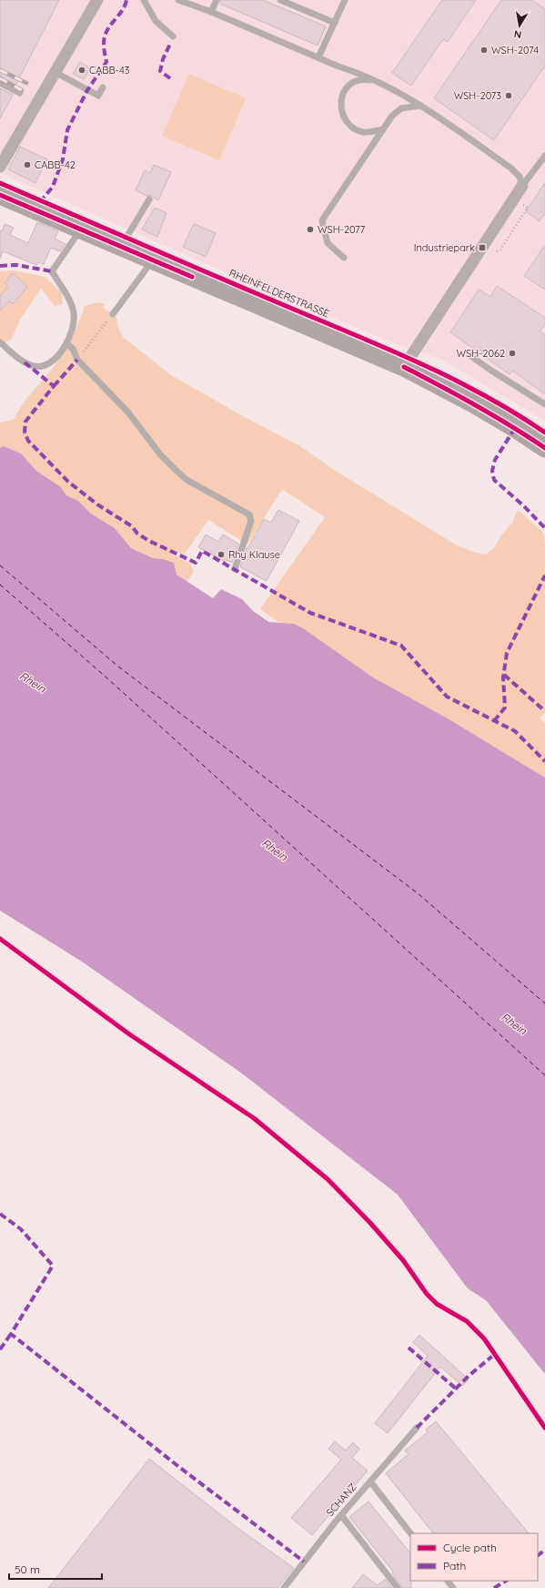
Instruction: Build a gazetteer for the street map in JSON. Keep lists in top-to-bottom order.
{
  "streets": {
    "main road": ["RHEINFELDERSTRASSE"],
    "lane": ["SCHANZ"]
  },
  "water": ["Rhein"],
  "places": {
    "other": [
      "WSH-2074",
      "CABB-43",
      "WSH-2073",
      "CABB-42",
      "WSH-2077",
      "WSH-2062",
      "Rhy Klause"
    ],
    "transit": ["Industriepark"]
  },
  "legend": ["Cycle path", "Path"],
  "scale_bar": "50 m",
  "north": "bottom"
}
